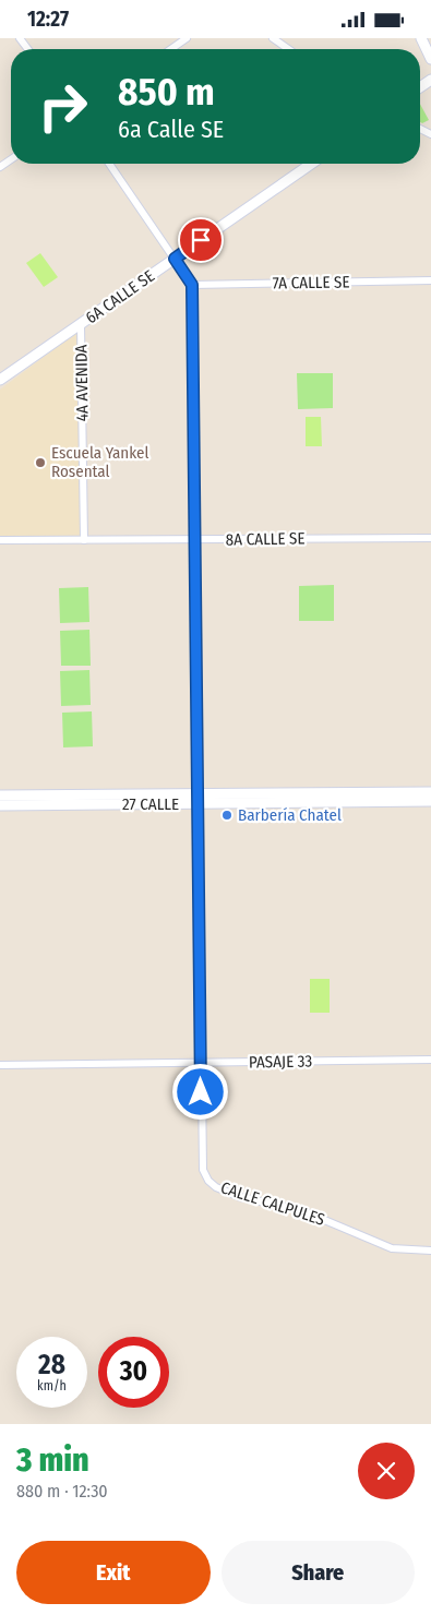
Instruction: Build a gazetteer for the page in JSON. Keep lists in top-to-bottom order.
{
  "streets": {
    "main road": ["6A CALLE SE", "27 CALLE"],
    "street": [
      "7A CALLE SE",
      "4A AVENIDA",
      "8A CALLE SE",
      "PASAJE 33",
      "CALLE CALPULES"
    ]
  },
  "crossings": [
    ["7A CALLE SE", "CALLE CALPULES"],
    ["6A CALLE SE", "4A AVENIDA"],
    ["4A AVENIDA", "8A CALLE SE"],
    ["8A CALLE SE", "CALLE CALPULES"],
    ["27 CALLE", "CALLE CALPULES"],
    ["PASAJE 33", "CALLE CALPULES"]
  ],
  "places": ["Escuela Yankel Rosental", "Barbería Chatel"],
  "page": {
    "status": "12:27",
    "turn": ["850 m", "6a Calle SE"],
    "speed": "28 km/h",
    "limit": "30",
    "heading": ["3 min", "880 m · 12:30"],
    "buttons": ["Exit", "Share"]
  }
}
